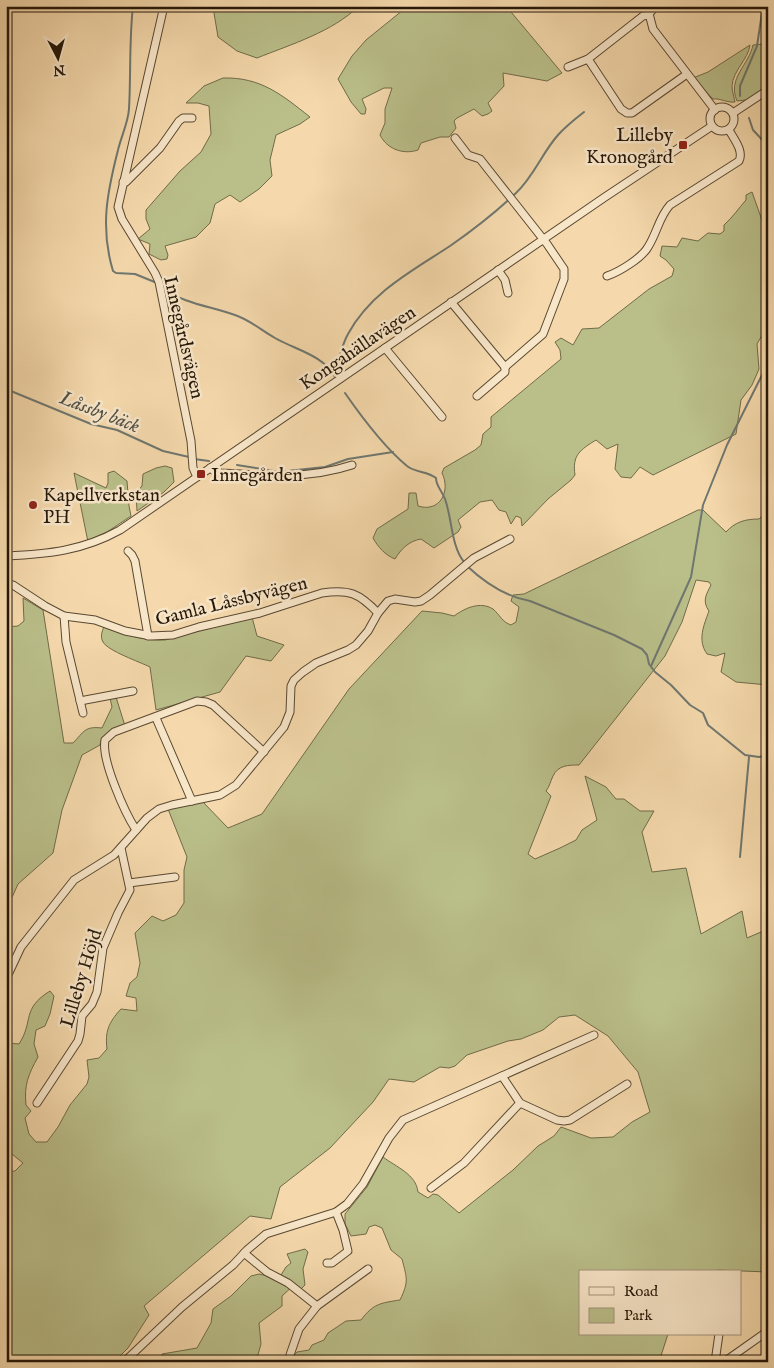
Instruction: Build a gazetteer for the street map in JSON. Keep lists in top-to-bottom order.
{
  "streets": {
    "street": [
      "Innegårdsvägen",
      "Kongahällavägen",
      "Gamla Låssbyvägen",
      "Lilleby Höjd"
    ]
  },
  "crossings": [
    ["Innegårdsvägen", "Kongahällavägen"]
  ],
  "water": ["Låssby bäck"],
  "places": {
    "transit": ["Lilleby Kronogård", "Innegården"],
    "other": ["Kapellverkstan PH"]
  },
  "legend": ["Road", "Park"],
  "north": "bottom"
}
